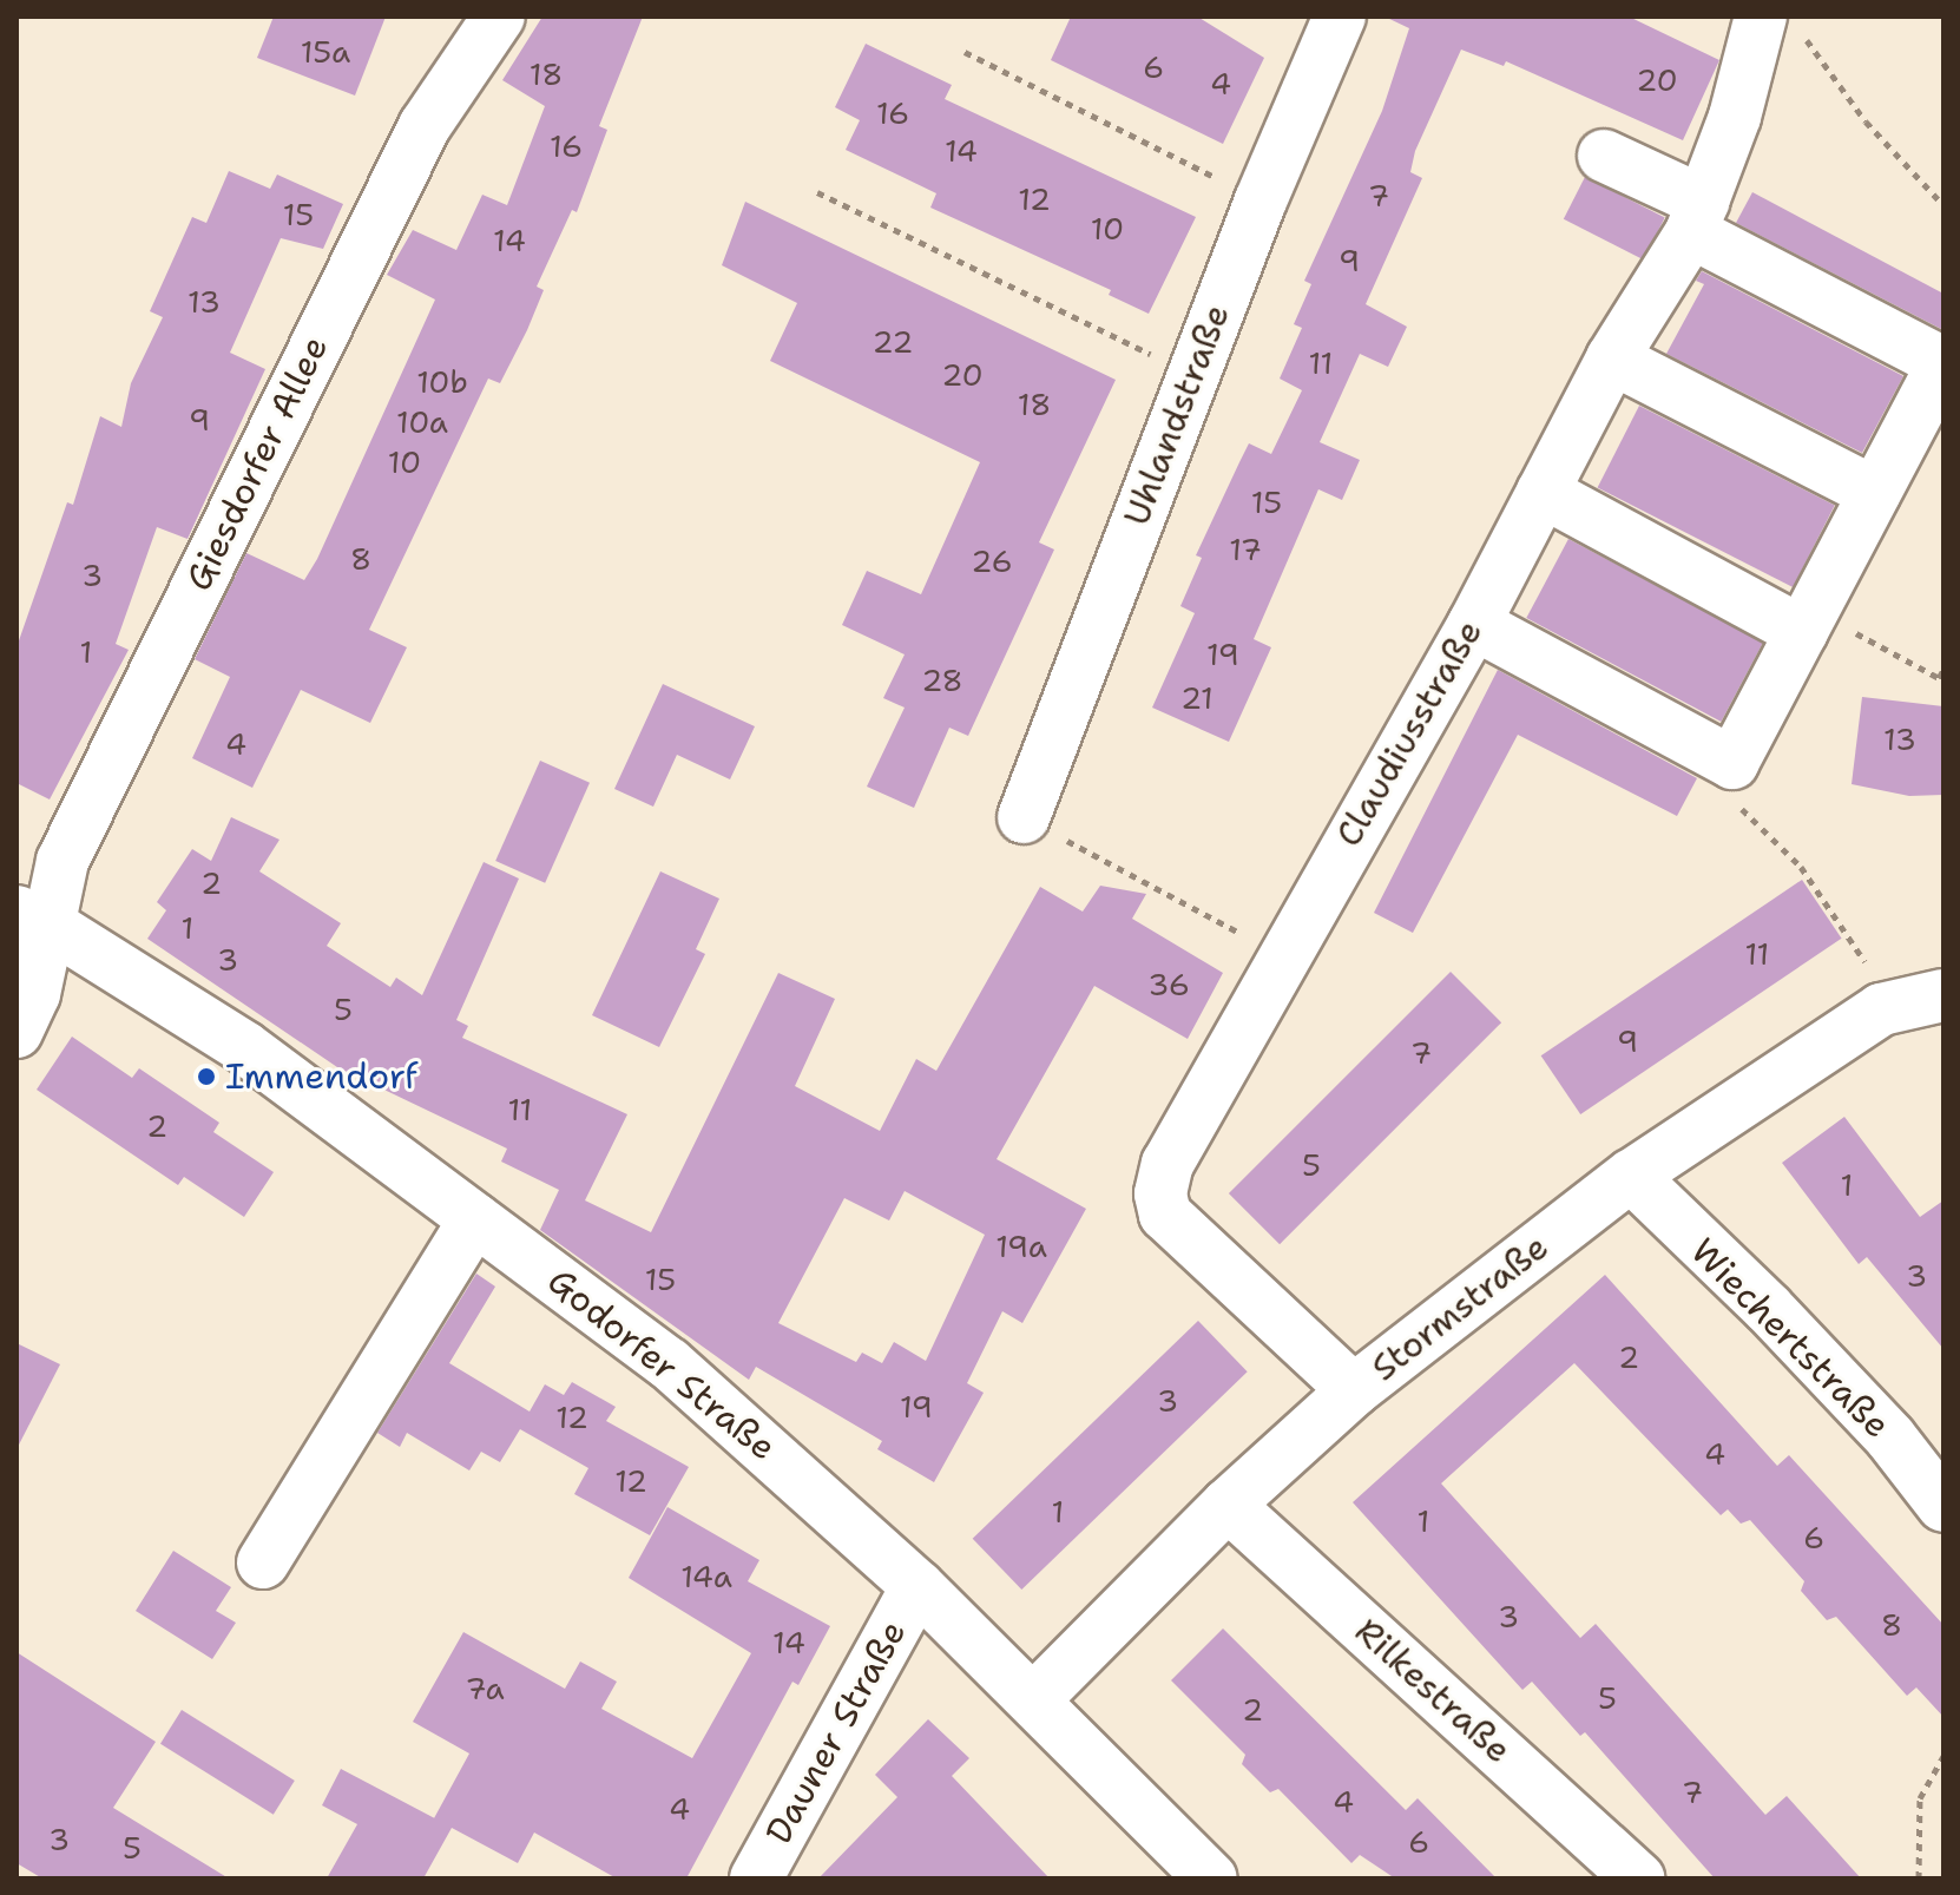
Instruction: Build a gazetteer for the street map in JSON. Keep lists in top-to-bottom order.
{
  "streets": {
    "street": [
      "Uhlandstraße",
      "Giesdorfer Allee",
      "Claudiusstraße",
      "Stormstraße",
      "Wiechertstraße",
      "Godorfer Straße",
      "Rilkestraße",
      "Dauner Straße"
    ]
  },
  "crossings": [
    ["Giesdorfer Allee", "Godorfer Straße"],
    ["Claudiusstraße", "Stormstraße"],
    ["Stormstraße", "Wiechertstraße"],
    ["Stormstraße", "Godorfer Straße"],
    ["Stormstraße", "Rilkestraße"],
    ["Godorfer Straße", "Dauner Straße"]
  ],
  "places": ["Immendorf"],
  "house_numbers": [
    "15a",
    "6",
    "18",
    "20",
    "4",
    "16",
    "16",
    "14",
    "7",
    "12",
    "15",
    "10",
    "14",
    "9",
    "13",
    "22",
    "11",
    "20",
    "10b",
    "18",
    "9",
    "10a",
    "10",
    "15",
    "17",
    "8",
    "26",
    "3",
    "1",
    "19",
    "28",
    "21",
    "13",
    "4",
    "2",
    "1",
    "11",
    "3",
    "36",
    "5",
    "9",
    "7",
    "11",
    "2",
    "5",
    "1",
    "19a",
    "3",
    "15",
    "2",
    "3",
    "19",
    "12",
    "4",
    "12",
    "1",
    "1",
    "6",
    "14a",
    "3",
    "8",
    "14",
    "7a",
    "5",
    "2",
    "7",
    "4",
    "4",
    "3",
    "6",
    "5"
  ]
}
